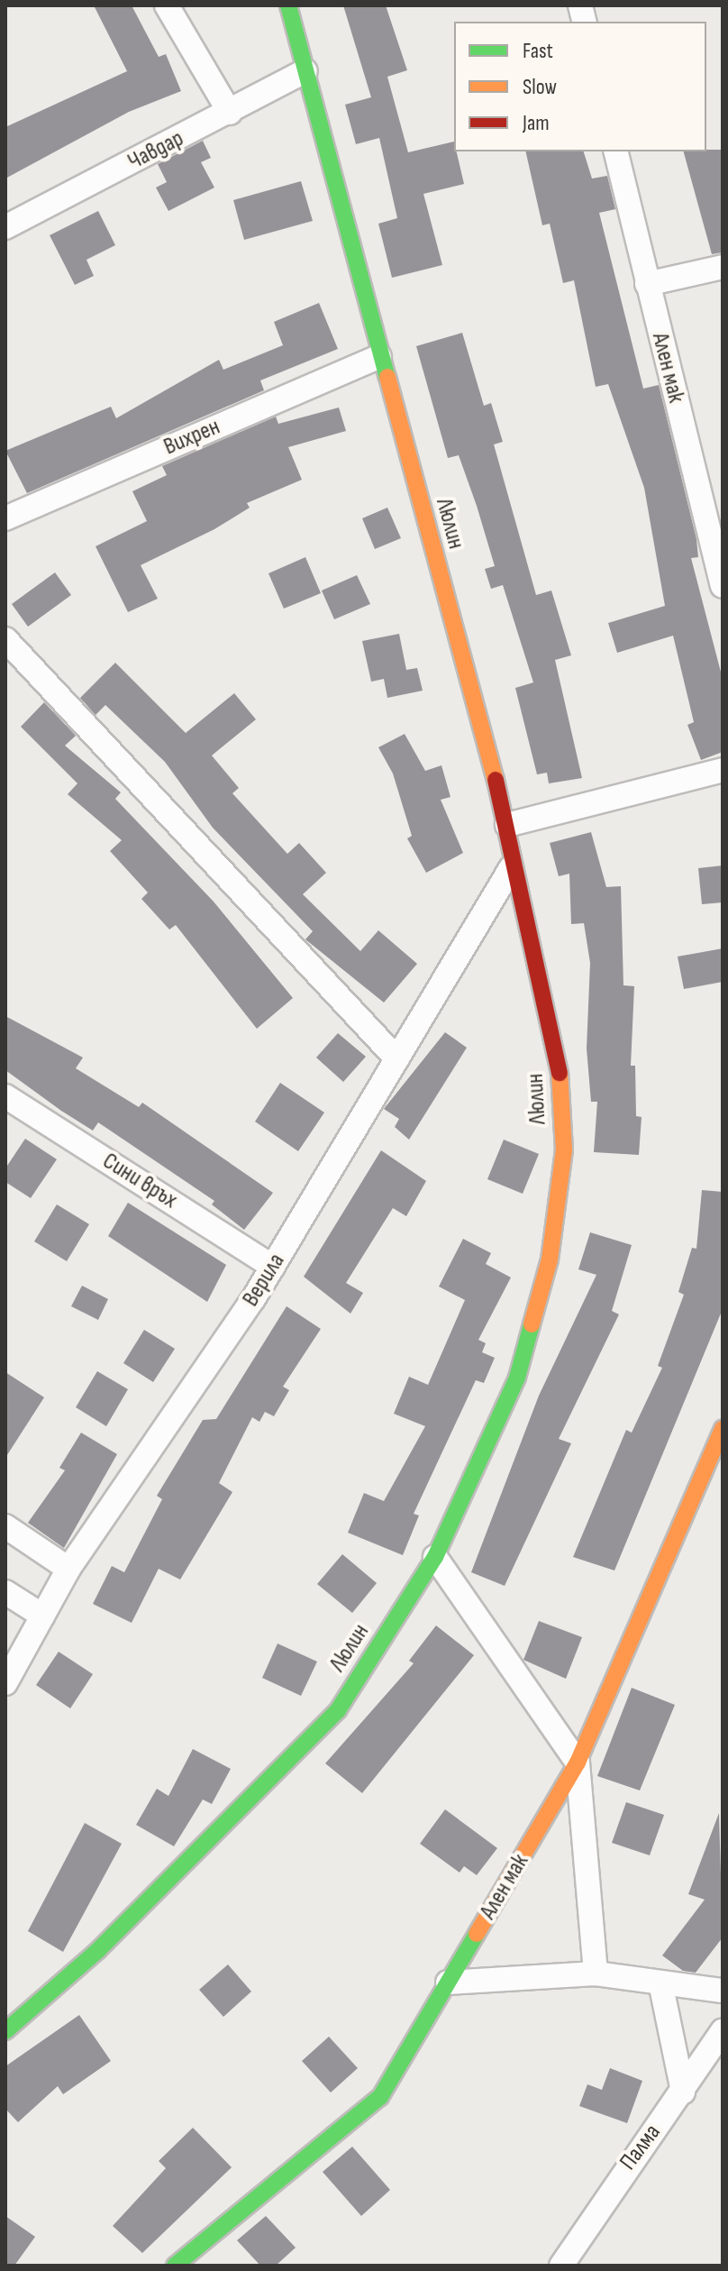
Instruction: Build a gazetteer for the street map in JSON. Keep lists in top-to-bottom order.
{
  "streets": {
    "street": [
      "Чавдар",
      "Ален мак",
      "Вихрен",
      "Люлин",
      "Сини връх",
      "Верила",
      "Палма"
    ]
  },
  "crossings": [
    ["Чавдар", "Люлин"],
    ["Вихрен", "Люлин"],
    ["Люлин", "Верила"],
    ["Сини връх", "Верила"]
  ],
  "legend": ["Fast", "Slow", "Jam"]
}
